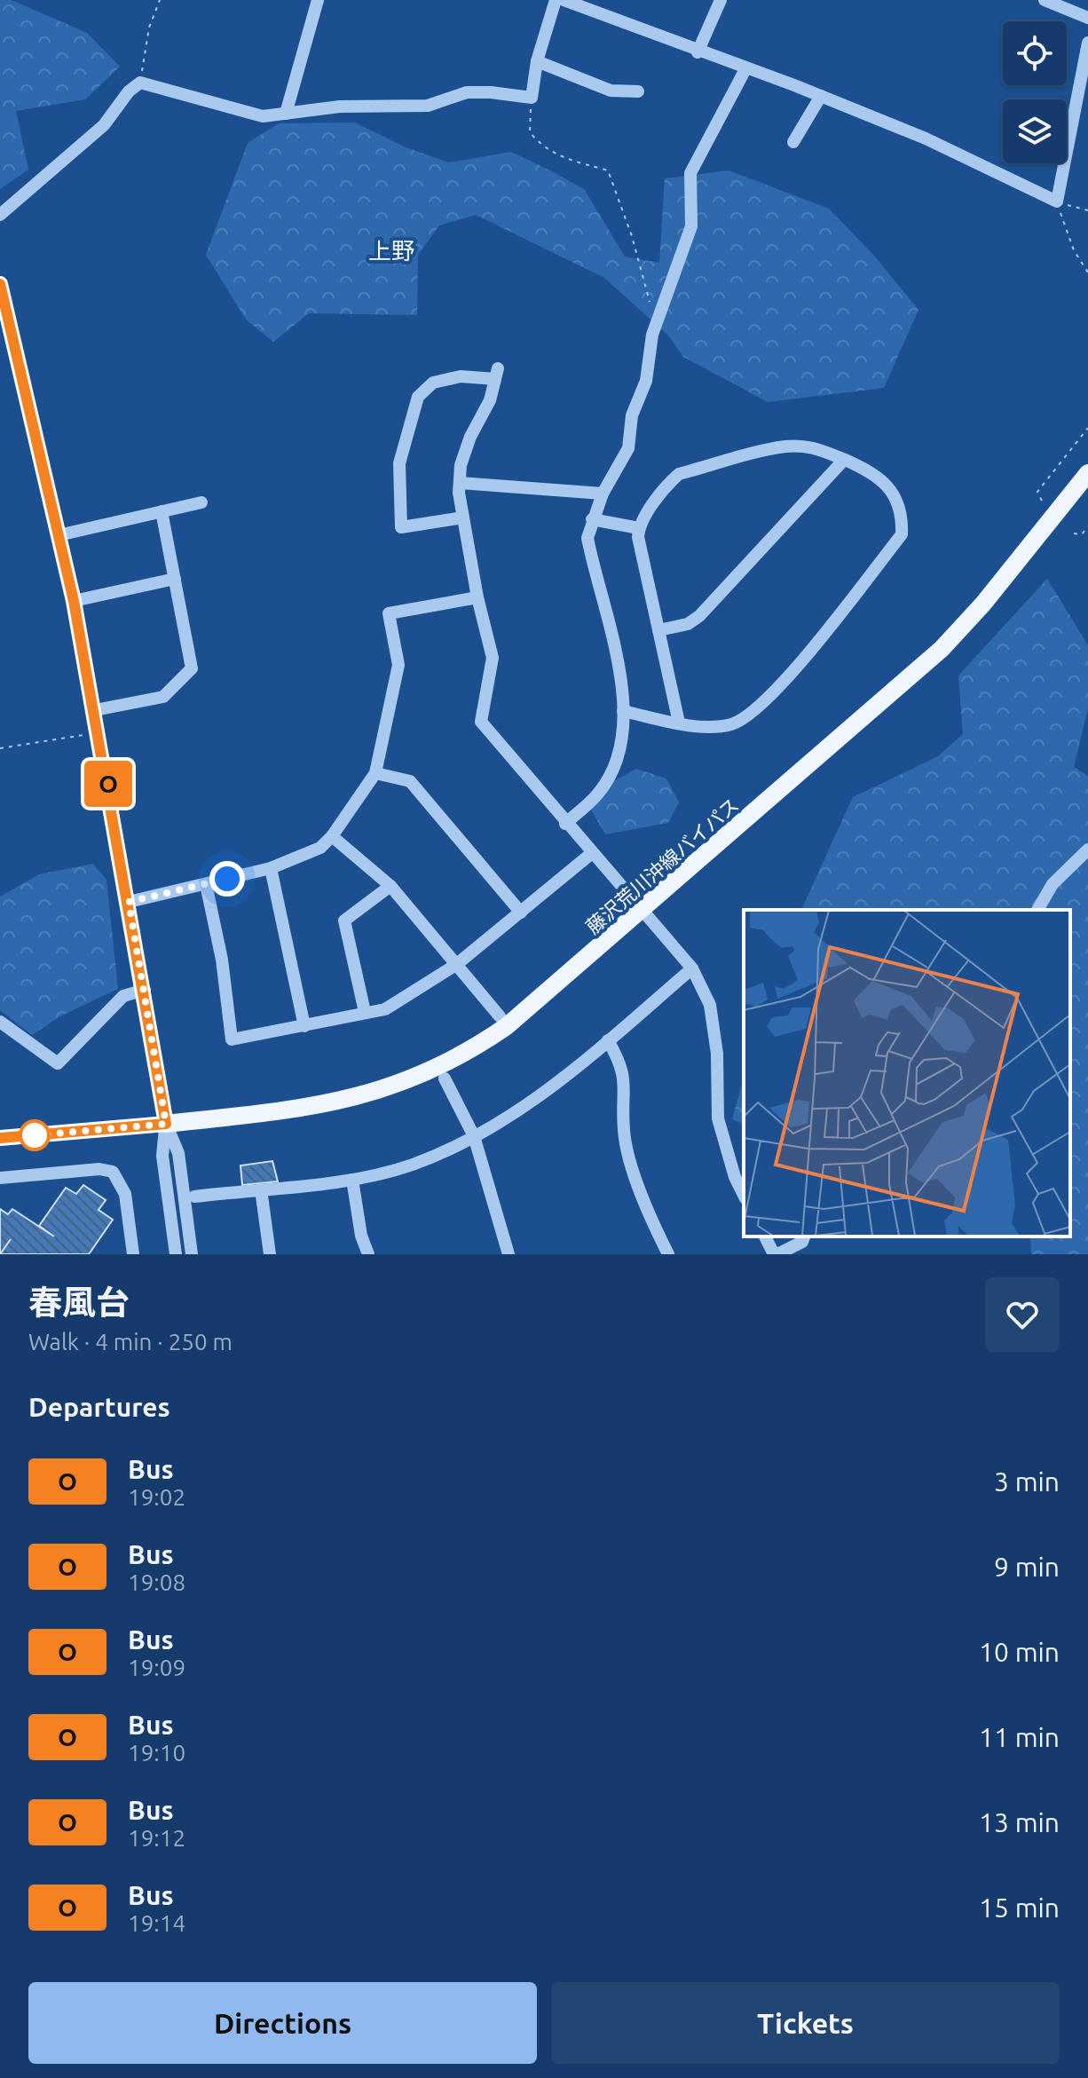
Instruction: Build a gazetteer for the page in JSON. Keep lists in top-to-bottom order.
{
  "streets": {
    "main road": ["藤沢荒川沖線バイパス"]
  },
  "districts": ["上野"],
  "lines": ["bus line O"],
  "page": {
    "on_map": "O",
    "heading": [
      ["春風台", "Walk · 4 min · 250 m"],
      "Departures"
    ],
    "list": [
      {
        "mark": "O",
        "name": "Bus",
        "note": "19:02",
        "value": "3 min"
      },
      {
        "mark": "O",
        "name": "Bus",
        "note": "19:08",
        "value": "9 min"
      },
      {
        "mark": "O",
        "name": "Bus",
        "note": "19:09",
        "value": "10 min"
      },
      {
        "mark": "O",
        "name": "Bus",
        "note": "19:10",
        "value": "11 min"
      },
      {
        "mark": "O",
        "name": "Bus",
        "note": "19:12",
        "value": "13 min"
      },
      {
        "mark": "O",
        "name": "Bus",
        "note": "19:14",
        "value": "15 min"
      }
    ],
    "buttons": ["Directions", "Tickets"]
  }
}
